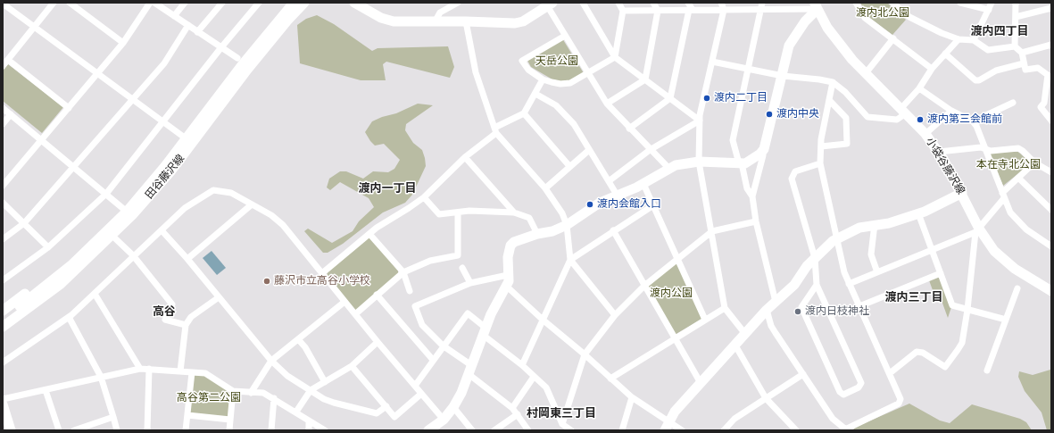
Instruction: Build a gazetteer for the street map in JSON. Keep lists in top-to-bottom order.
{
  "streets": {
    "main road": ["小袋谷藤沢線", "田谷藤沢線"]
  },
  "districts": [
    "渡内四丁目",
    "渡内一丁目",
    "渡内三丁目",
    "高谷",
    "村岡東三丁目"
  ],
  "parks": [
    "渡内北公園",
    "天岳公園",
    "本在寺北公園",
    "渡内公園",
    "高谷第二公園"
  ],
  "places": [
    "渡内二丁目",
    "渡内中央",
    "渡内第三会館前",
    "渡内会館入口",
    "藤沢市立高谷小学校",
    "渡内日枝神社"
  ]
}
